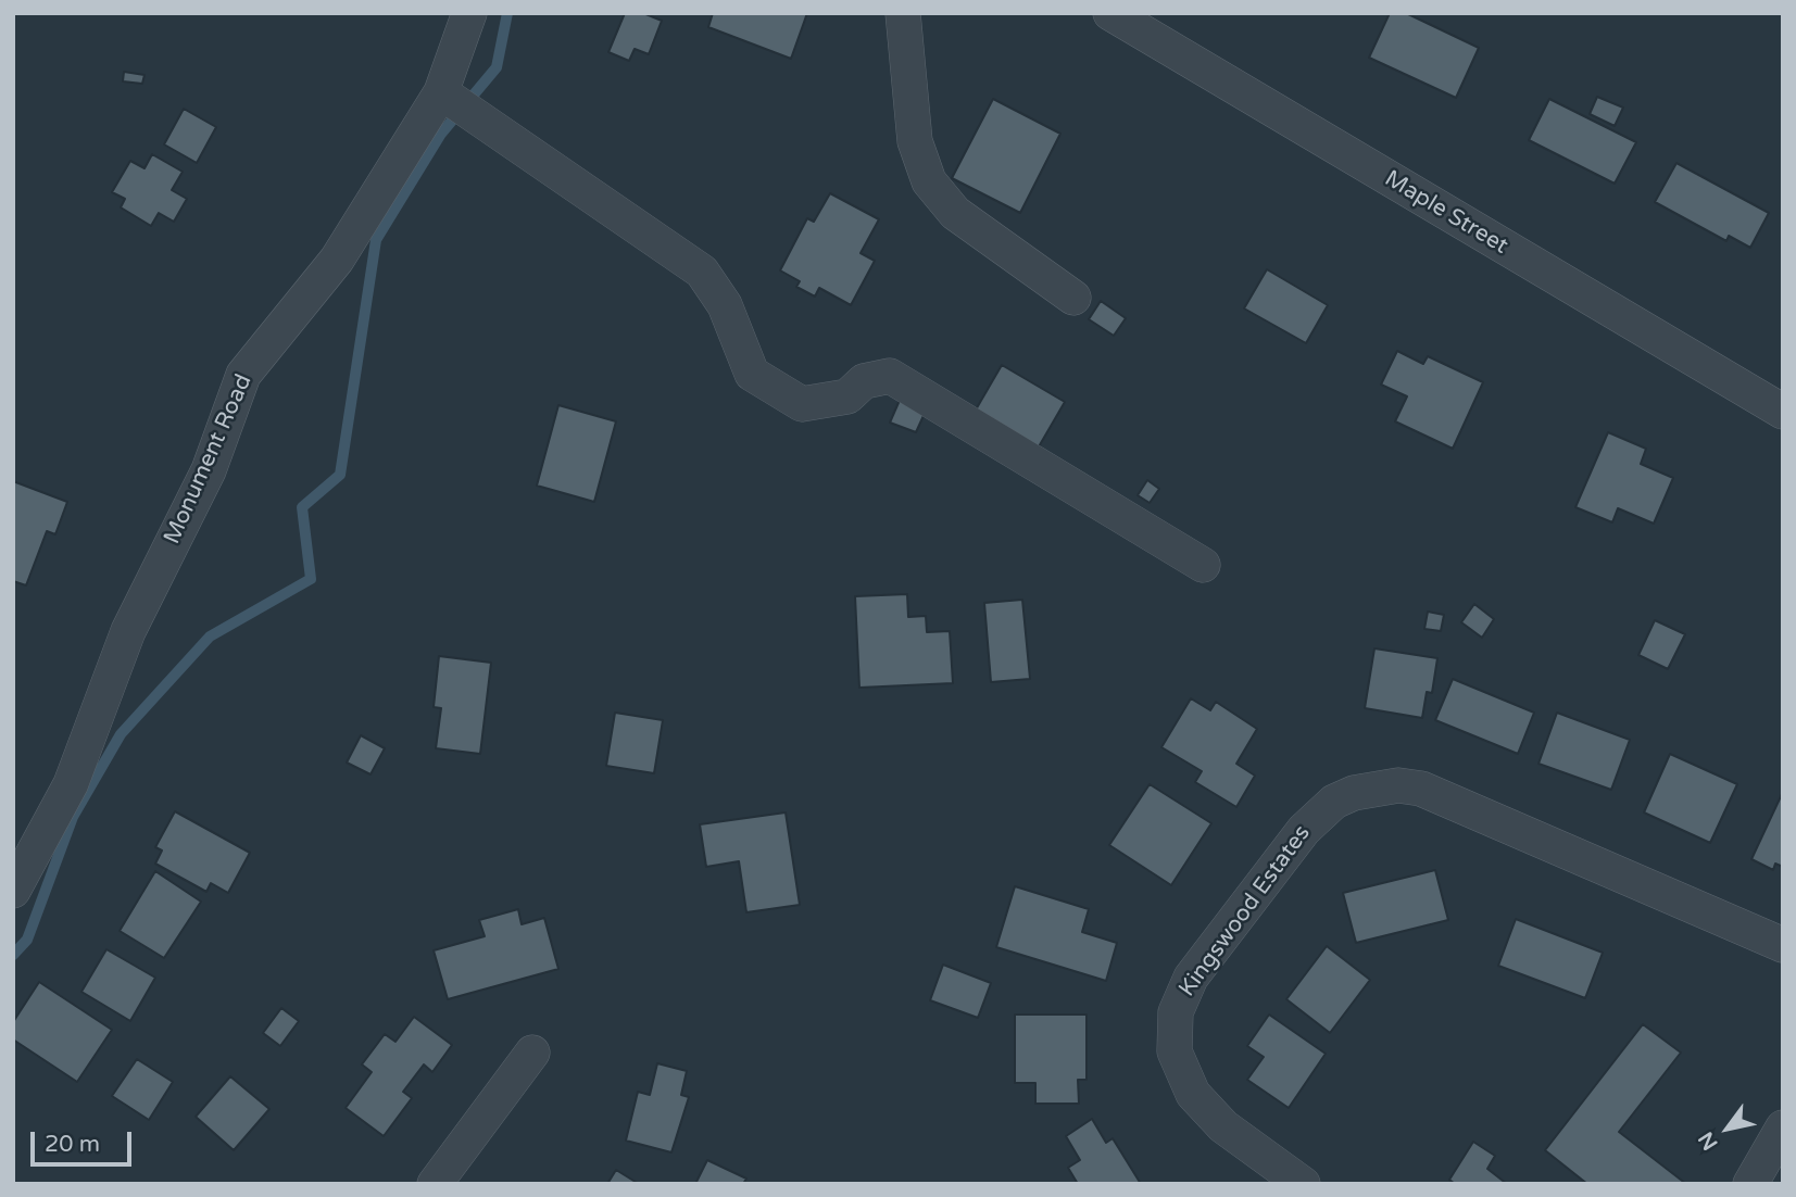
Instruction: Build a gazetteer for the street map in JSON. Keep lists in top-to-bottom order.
{
  "streets": {
    "street": ["Maple Street", "Monument Road", "Kingswood Estates"]
  },
  "scale_bar": "20 m",
  "north": "bottom left"
}
